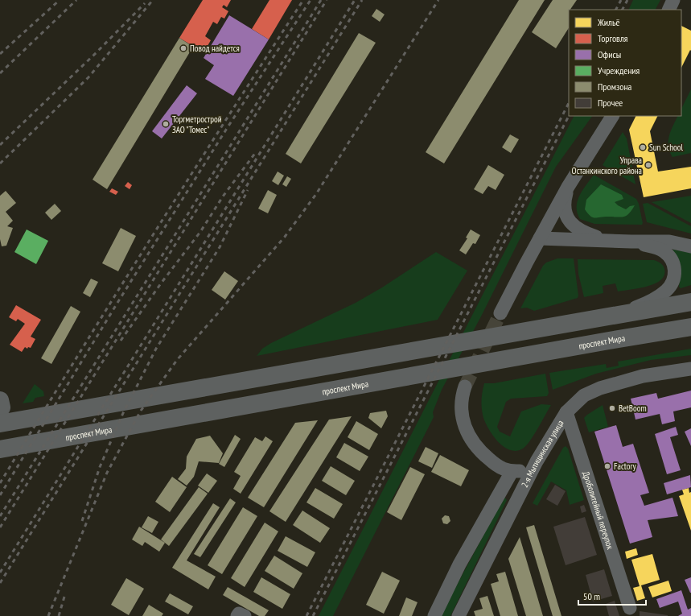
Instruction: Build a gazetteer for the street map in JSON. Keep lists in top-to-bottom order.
{
  "streets": {
    "main road": ["проспект Мира"],
    "street": ["2-я Мытищинская улица", "Дроболитейный переулок"]
  },
  "crossings": [
    ["2-я Мытищинская улица", "Дроболитейный переулок"]
  ],
  "places": [
    "Повод найдется",
    "Торгметрострой ЗАО \"Томес\"",
    "Sun School",
    "Управа Останкинского района",
    "BetBoom",
    "Factory"
  ],
  "legend": [
    "Жильё",
    "Торговля",
    "Офисы",
    "Учреждения",
    "Промзона",
    "Прочее"
  ],
  "scale_bar": "50 m"
}
